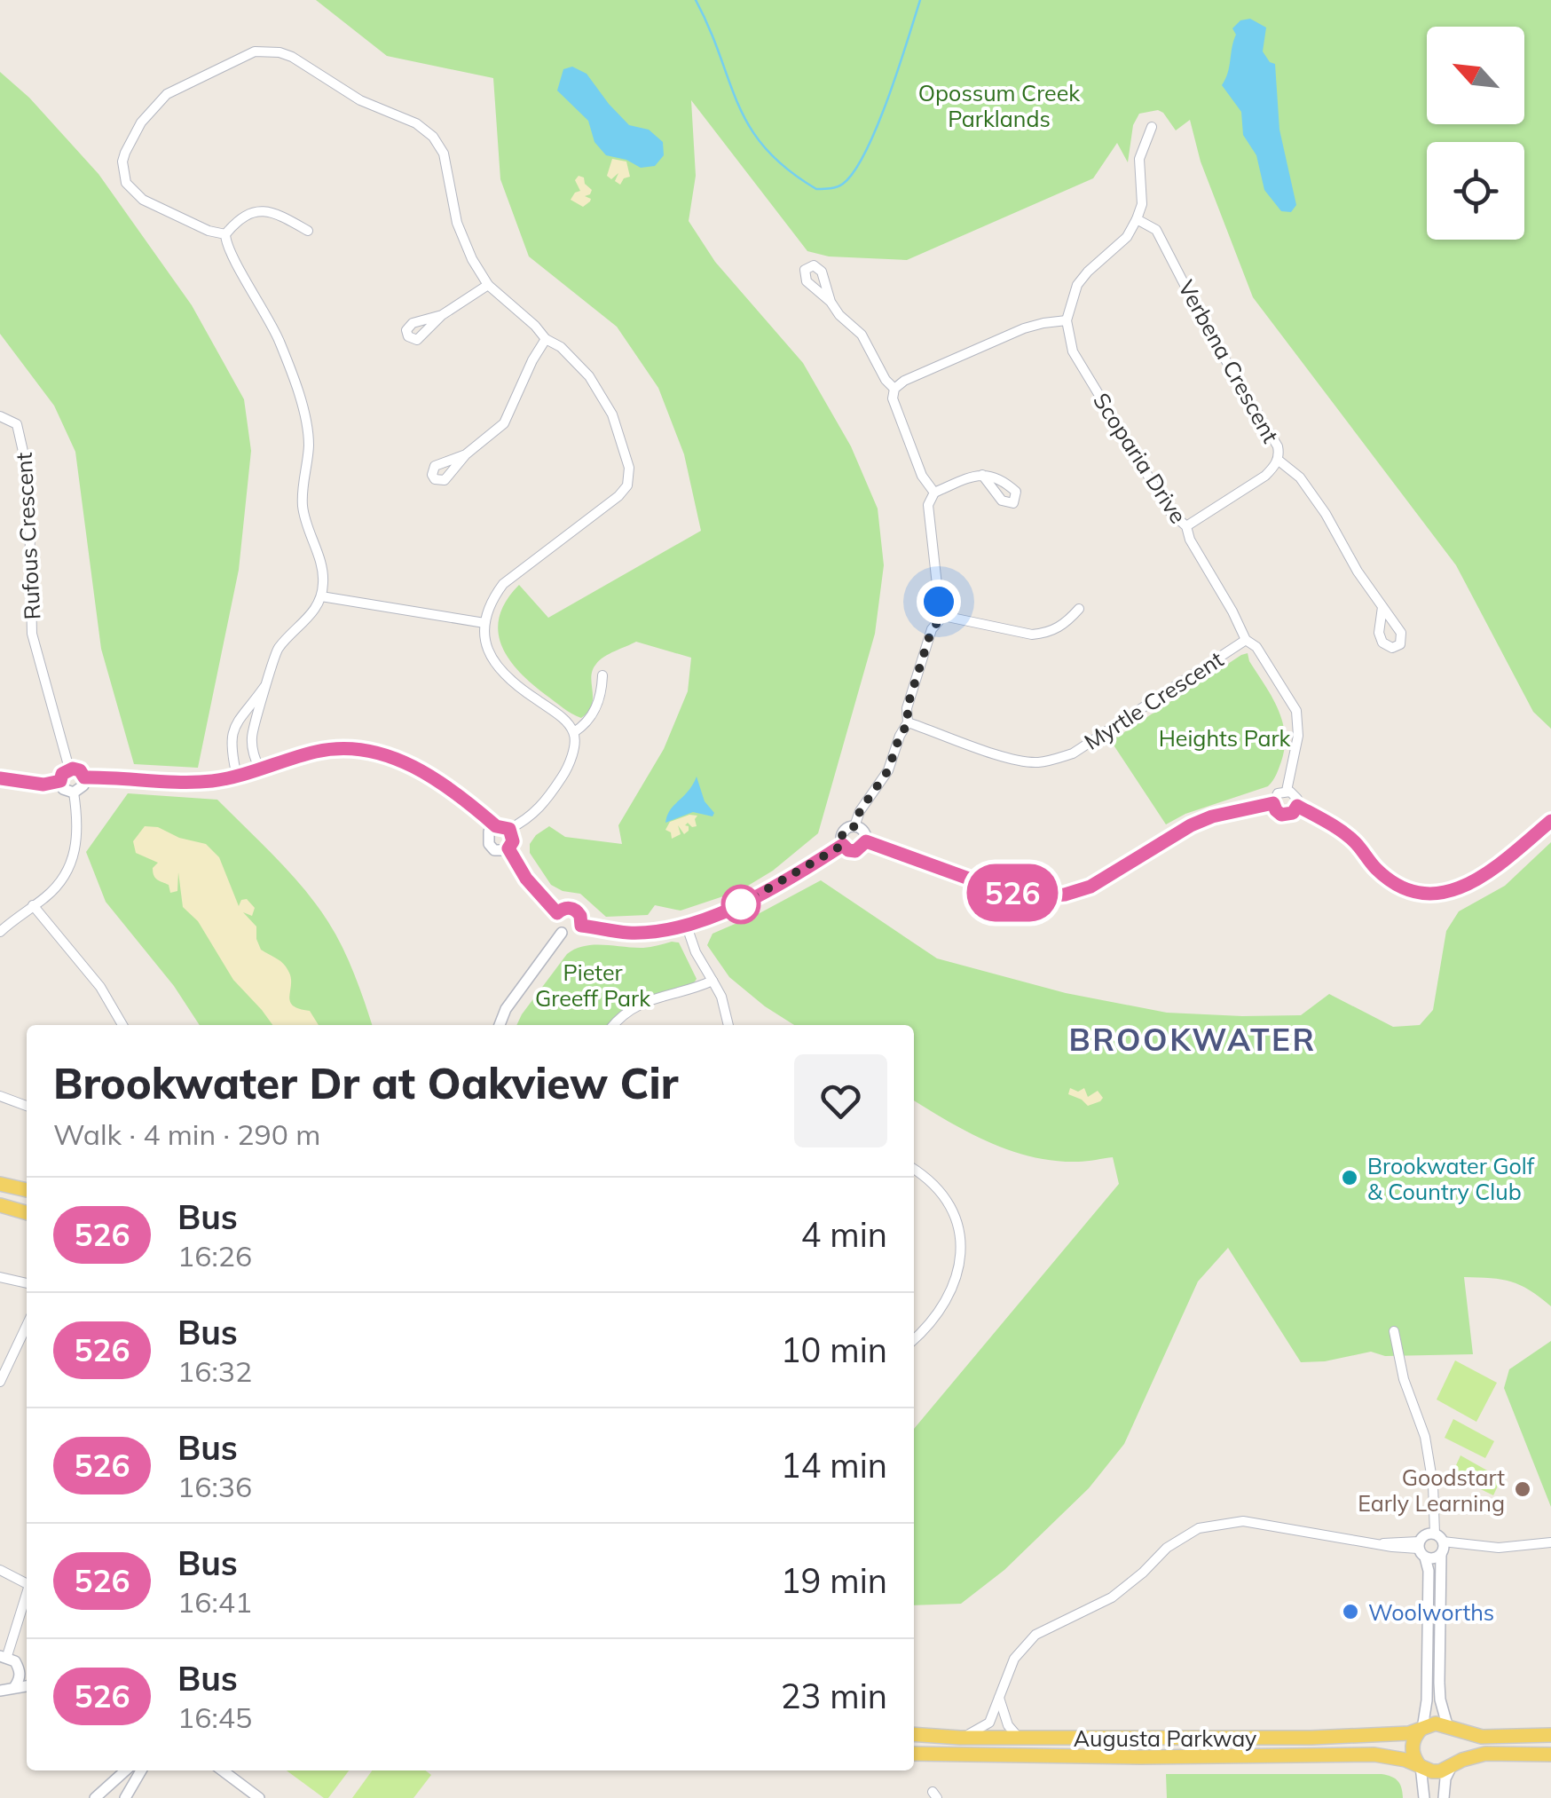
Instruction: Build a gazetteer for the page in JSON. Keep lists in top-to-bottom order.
{
  "streets": {
    "main road": ["Augusta Parkway"],
    "street": [
      "Verbena Crescent",
      "Scoparia Drive",
      "Rufous Crescent",
      "Myrtle Crescent"
    ]
  },
  "crossings": [
    ["Verbena Crescent", "Scoparia Drive"],
    ["Scoparia Drive", "Myrtle Crescent"]
  ],
  "districts": ["BROOKWATER"],
  "parks": ["Opossum Creek Parklands", "Heights Park", "Pieter Greeff Park"],
  "places": ["Brookwater Golf & Country Club", "Goodstart Early Learning", "Woolworths"],
  "lines": ["bus line 526"],
  "north": "top left",
  "page": {
    "on_map": "526",
    "heading": ["Brookwater Dr at Oakview Cir", "Walk · 4 min · 290 m"],
    "list": [
      {
        "mark": "526",
        "name": "Bus",
        "note": "16:26",
        "value": "4 min"
      },
      {
        "mark": "526",
        "name": "Bus",
        "note": "16:32",
        "value": "10 min"
      },
      {
        "mark": "526",
        "name": "Bus",
        "note": "16:36",
        "value": "14 min"
      },
      {
        "mark": "526",
        "name": "Bus",
        "note": "16:41",
        "value": "19 min"
      },
      {
        "mark": "526",
        "name": "Bus",
        "note": "16:45",
        "value": "23 min"
      }
    ]
  }
}
